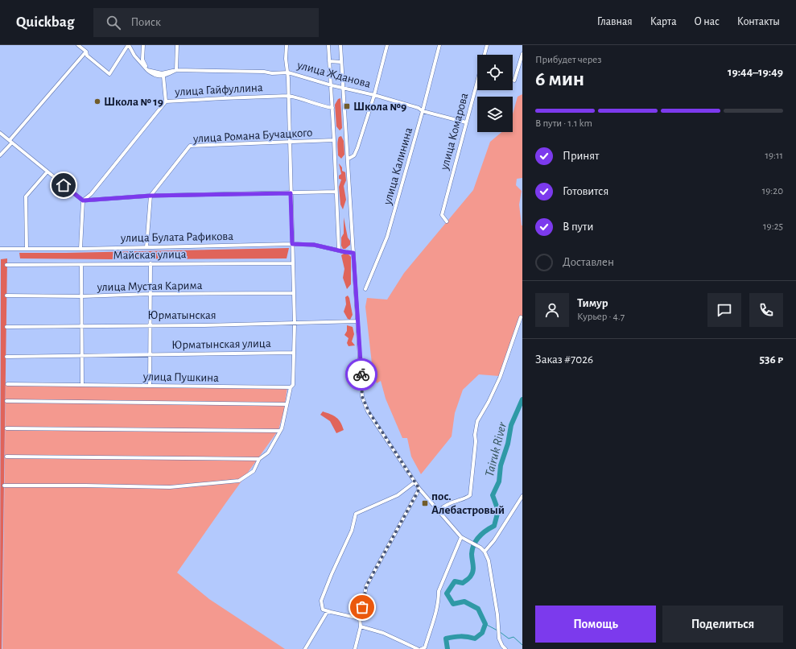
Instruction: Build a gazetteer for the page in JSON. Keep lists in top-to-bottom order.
{
  "streets": {
    "street": [
      "улица Жданова",
      "улица Гайфуллина",
      "улица Комарова",
      "улица Романа Бучацкого",
      "улица Калинина",
      "улица Булата Рафикова",
      "Майская улица",
      "улица Мустая Карима",
      "Юрматынская",
      "Юрматынская улица",
      "улица Пушкина"
    ]
  },
  "crossings": [
    ["улица Жданова", "улица Комарова"],
    ["улица Жданова", "улица Калинина"]
  ],
  "water": ["Tairuk River"],
  "places": {
    "other": ["Школа № 19"],
    "transit": ["Школа №9", "пос. Алебастровый"]
  },
  "page": {
    "header": "Quickbag",
    "search": "Поиск",
    "nav": [
      "Главная",
      "Карта",
      "О нас",
      "Контакты"
    ],
    "heading": ["6 мин", "Прибудет через", "19:44–19:49"],
    "panel": [
      "Тимур",
      "Курьер · 4.7",
      "Заказ #7026",
      "536 ₽"
    ],
    "bar": "В пути · 1.1 km",
    "list": [
      ["Принят", "19:11"],
      ["Готовится", "19:20"],
      ["В пути", "19:25"],
      "Доставлен"
    ],
    "buttons": ["Помощь", "Поделиться"]
  }
}
